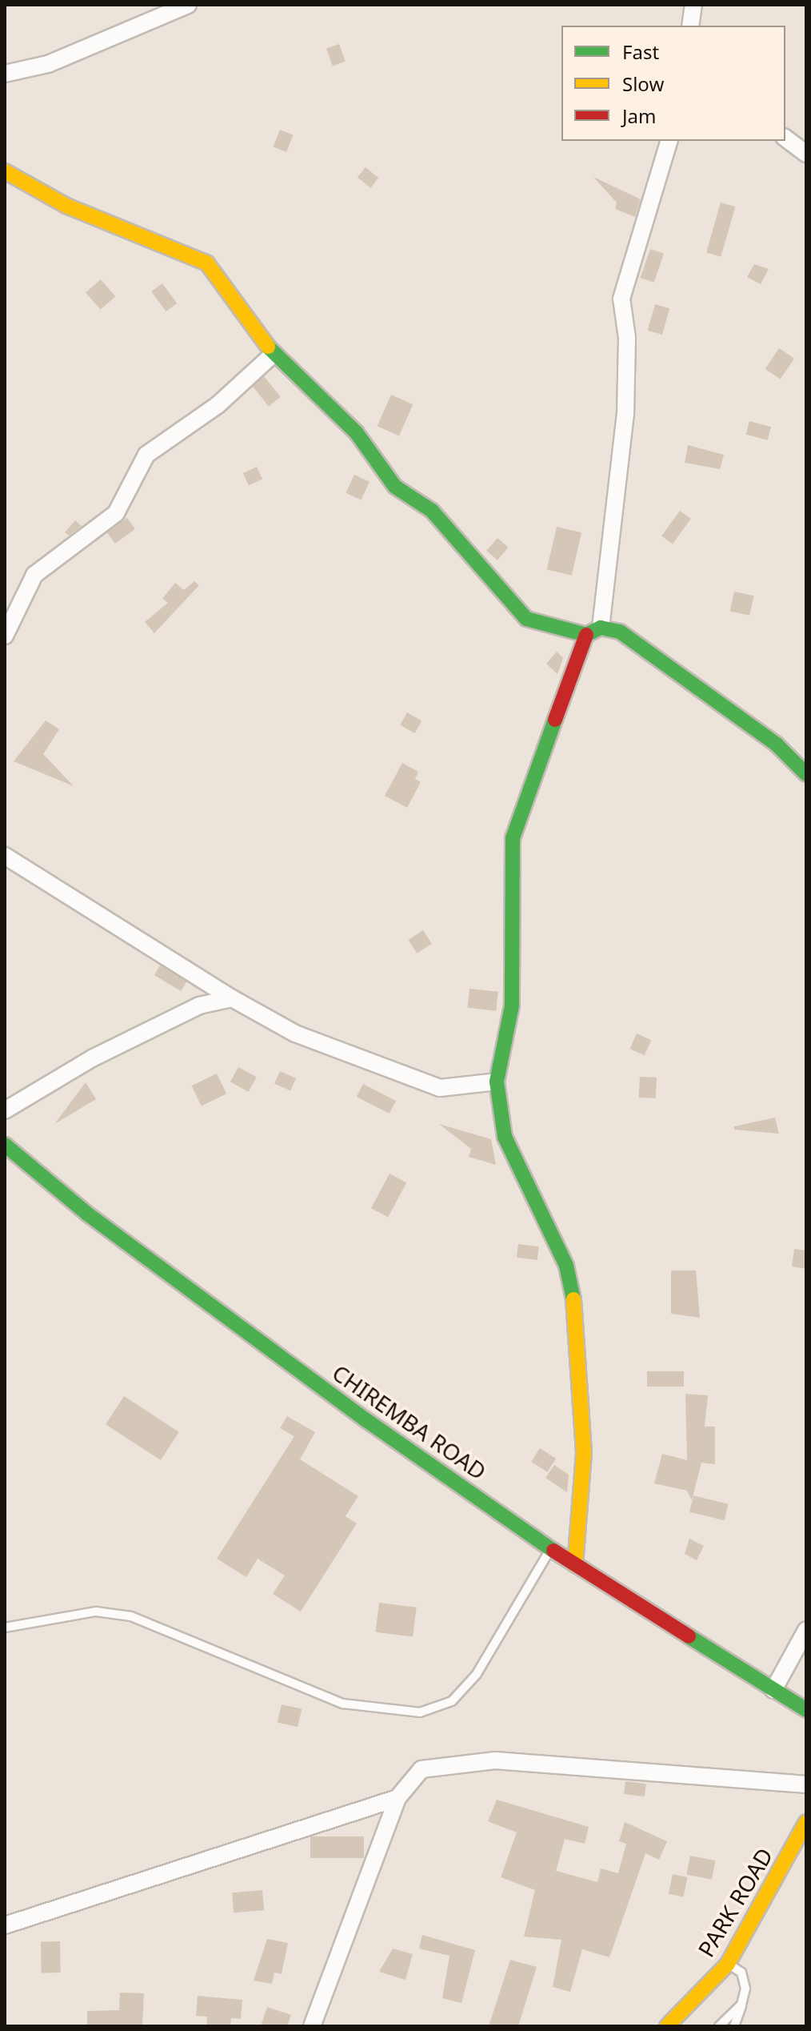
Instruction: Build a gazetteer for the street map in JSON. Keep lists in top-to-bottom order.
{
  "streets": {
    "street": ["CHIREMBA ROAD", "PARK ROAD"]
  },
  "legend": ["Fast", "Slow", "Jam"]
}
